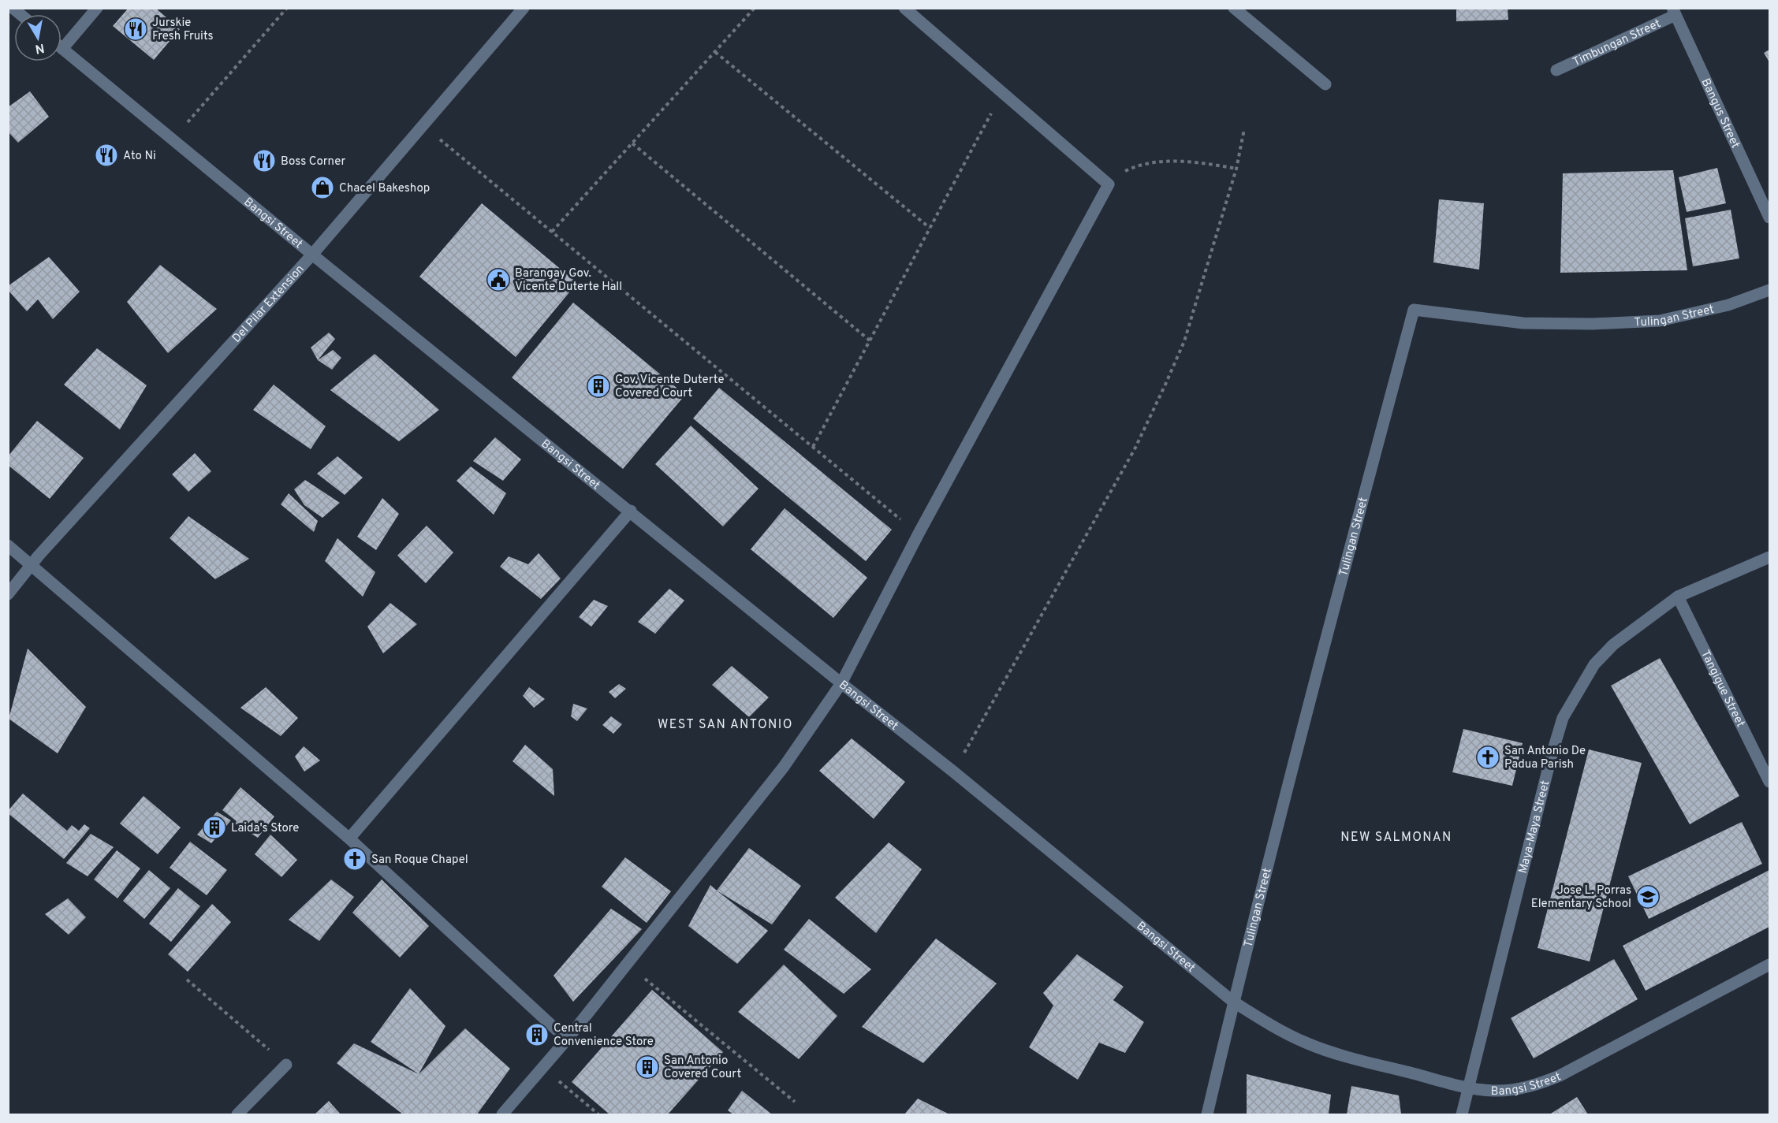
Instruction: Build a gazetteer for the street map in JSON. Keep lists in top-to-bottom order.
{
  "streets": {
    "street": [
      "Timbungan Street",
      "Bangus Street",
      "Bangsi Street",
      "Del Pilar Extension",
      "Tulingan Street",
      "Tangigue Street",
      "Maya-Maya Street"
    ]
  },
  "crossings": [
    ["Timbungan Street", "Bangus Street"],
    ["Bangsi Street", "Del Pilar Extension"],
    ["Bangsi Street", "Tulingan Street"],
    ["Bangsi Street", "Maya-Maya Street"],
    ["Tangigue Street", "Maya-Maya Street"]
  ],
  "districts": ["WEST SAN ANTONIO", "NEW SALMONAN"],
  "places": {
    "restaurant": ["Jurskie Fresh Fruits", "Ato Ni", "Boss Corner"],
    "shop": ["Chacel Bakeshop"],
    "public building": ["Barangay Gov. Vicente Duterte Hall"],
    "building": [
      "Gov. Vicente Duterte Covered Court",
      "Laida's Store",
      "Central Convenience Store",
      "San Antonio Covered Court"
    ],
    "church": ["San Antonio De Padua Parish", "San Roque Chapel"],
    "school or university": ["Jose L. Porras Elementary School"]
  },
  "north": "bottom"
}
